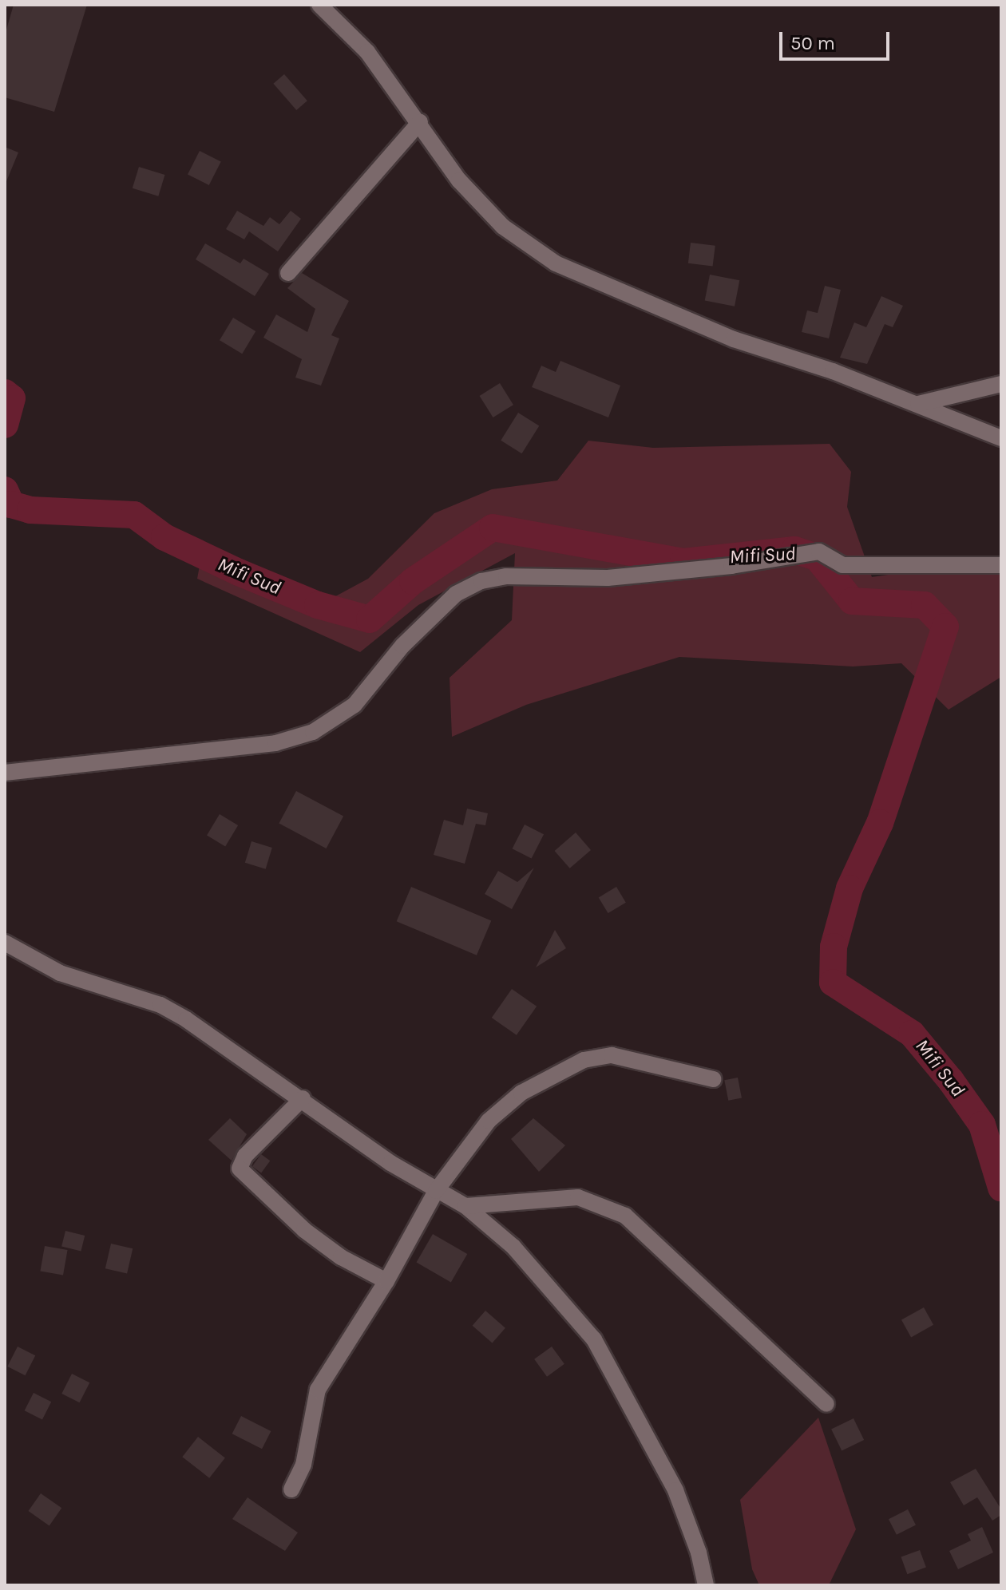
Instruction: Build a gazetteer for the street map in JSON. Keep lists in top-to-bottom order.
{
  "water": ["Mifi Sud"],
  "scale_bar": "50 m"
}
